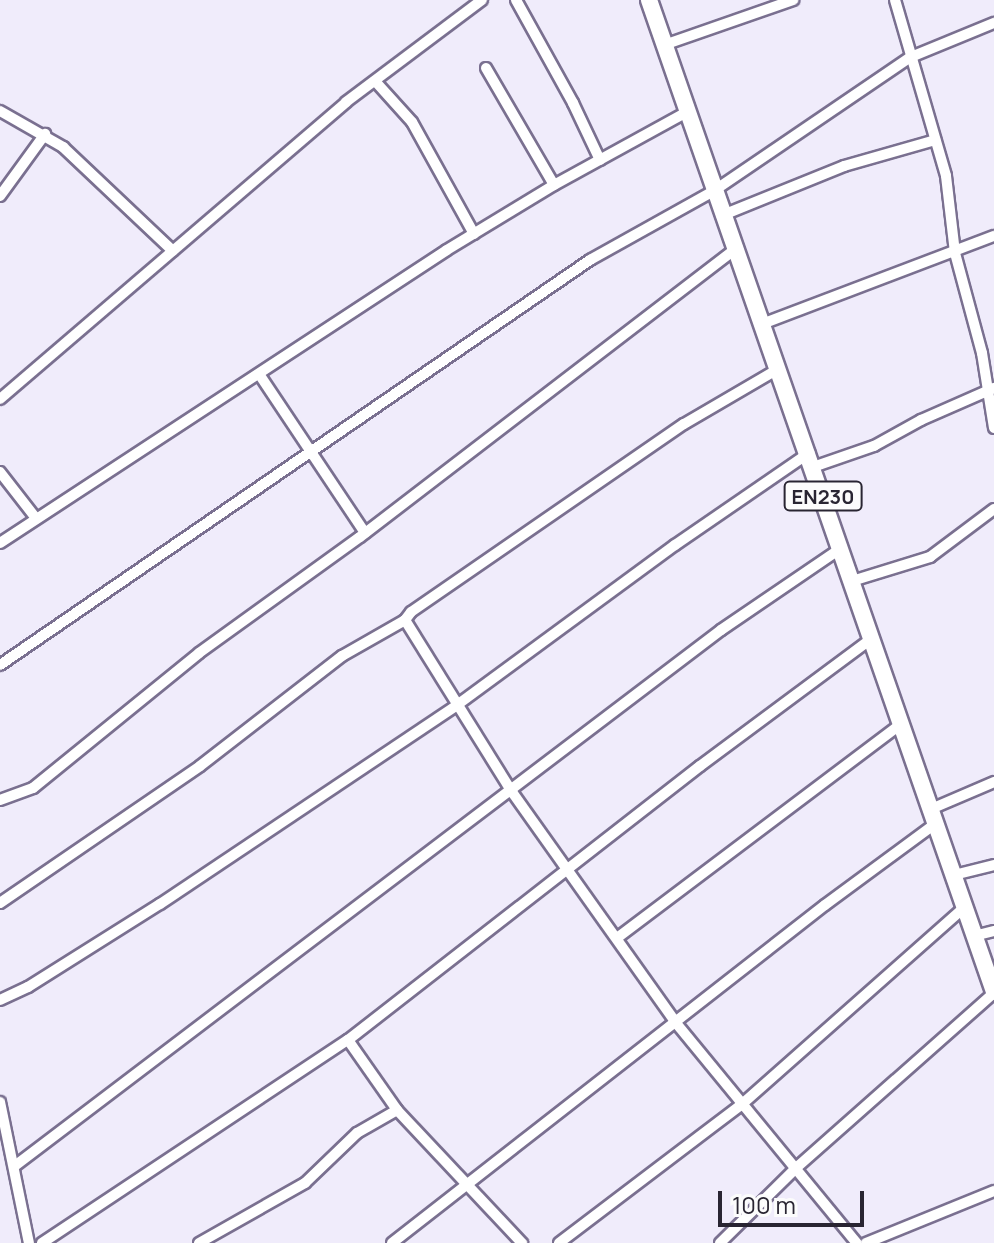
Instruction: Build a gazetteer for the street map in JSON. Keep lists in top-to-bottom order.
{
  "streets": {
    "main road": ["EN230"]
  },
  "scale_bar": "100 m"
}
